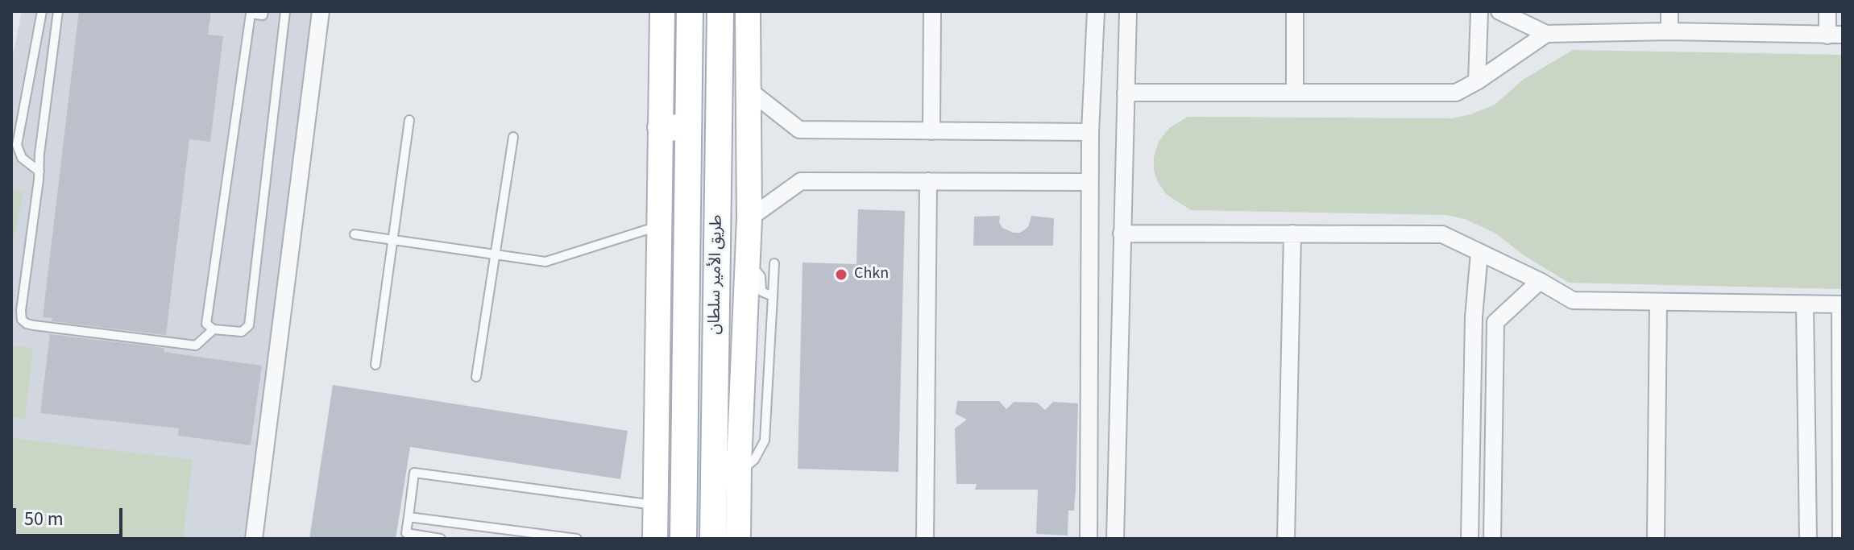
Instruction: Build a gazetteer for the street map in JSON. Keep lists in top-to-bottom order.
{
  "streets": {
    "main road": ["طريق الأمير سلطان"]
  },
  "places": ["Chkn"],
  "scale_bar": "50 m"
}
